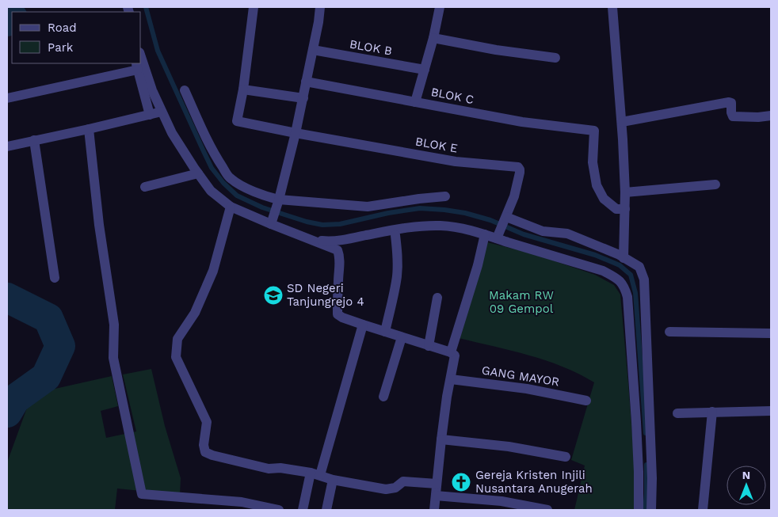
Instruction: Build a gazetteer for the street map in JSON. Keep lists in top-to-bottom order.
{
  "streets": {
    "street": [
      "BLOK B",
      "BLOK C",
      "BLOK E",
      "GANG MAYOR"
    ]
  },
  "parks": ["Makam RW 09 Gempol"],
  "places": {
    "school or university": ["SD Negeri Tanjungrejo 4"],
    "church": ["Gereja Kristen Injili Nusantara Anugerah"]
  },
  "legend": ["Road", "Park"],
  "north": "top"
}
